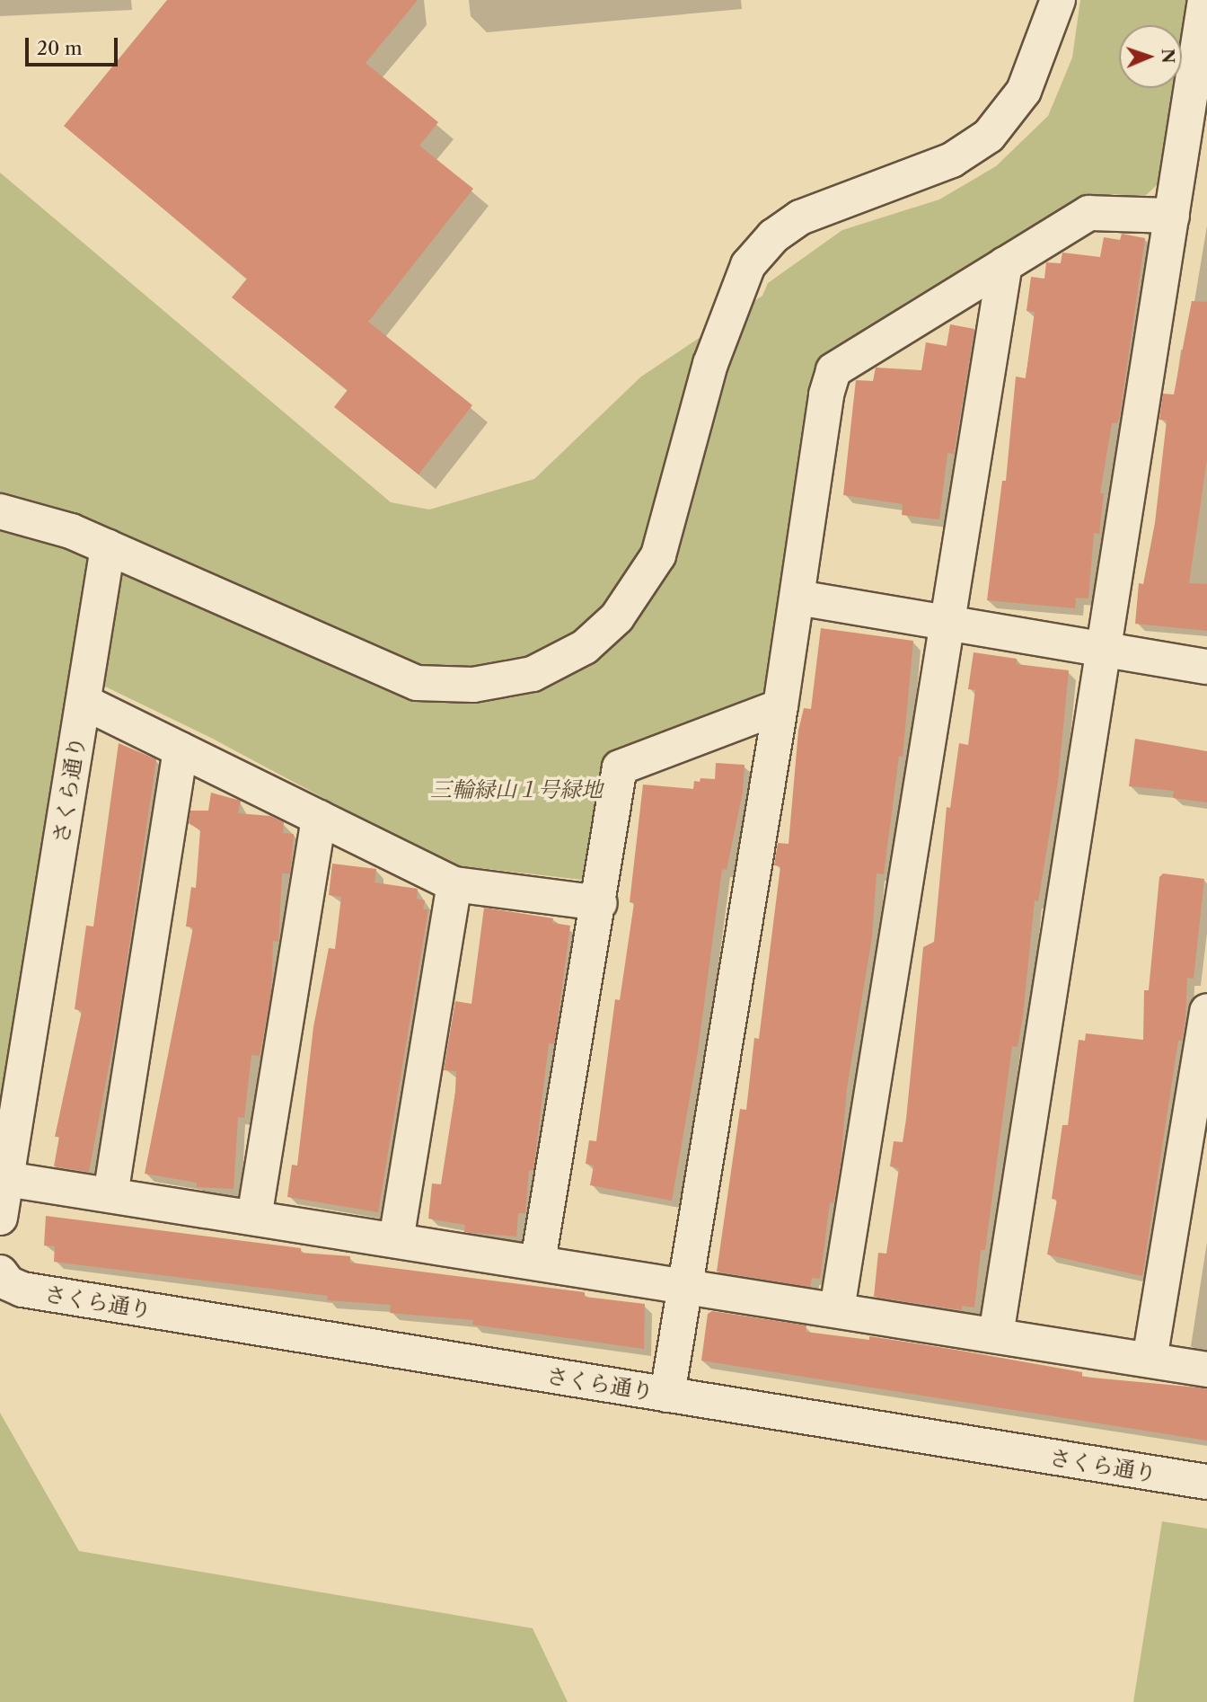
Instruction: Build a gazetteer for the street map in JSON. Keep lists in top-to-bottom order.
{
  "streets": {
    "street": ["さくら通り"]
  },
  "parks": ["三輪緑山１号緑地"],
  "scale_bar": "20 m",
  "north": "right"
}
